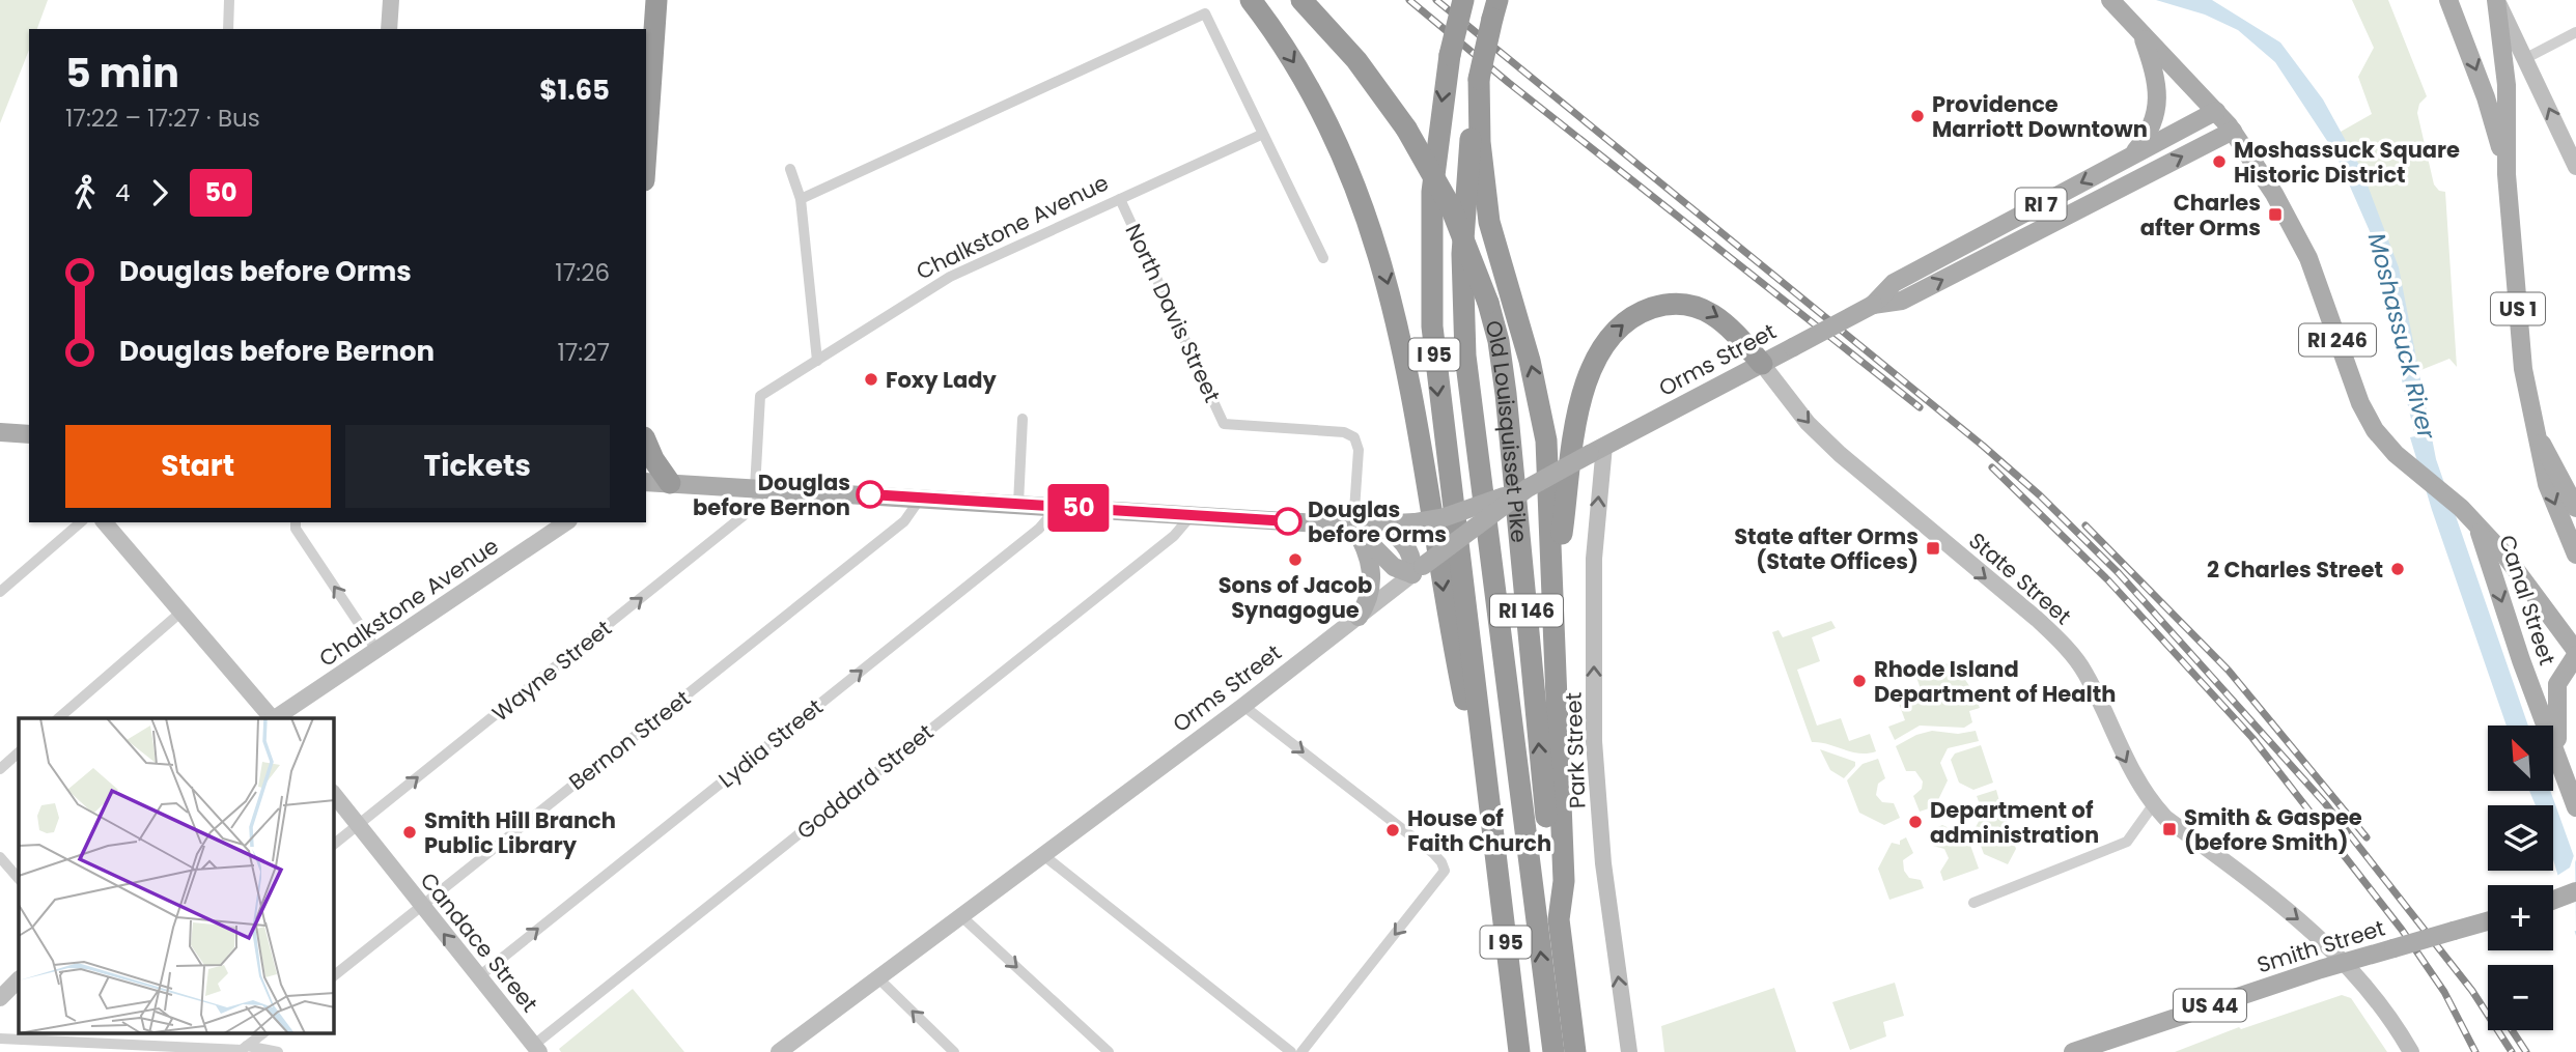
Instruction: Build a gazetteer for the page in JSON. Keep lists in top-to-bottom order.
{
  "streets": {
    "highway": ["I 95", "Old Louisquisset Pike", "RI 146"],
    "main road": [
      "RI 7",
      "US 1",
      "RI 246",
      "Orms Street",
      "Canal Street",
      "Smith Street",
      "US 44"
    ],
    "street": [
      "Chalkstone Avenue",
      "North Davis Street",
      "State Street",
      "Wayne Street",
      "Bernon Street",
      "Lydia Street",
      "Park Street",
      "Goddard Street",
      "Candace Street"
    ]
  },
  "crossings": [
    ["RI 7", "Chalkstone Avenue"],
    ["RI 7", "North Davis Street"],
    ["RI 7", "Orms Street"],
    ["RI 7", "Wayne Street"],
    ["RI 7", "Bernon Street"],
    ["RI 7", "Lydia Street"],
    ["RI 7", "Goddard Street"],
    ["Chalkstone Avenue", "North Davis Street"],
    ["Chalkstone Avenue", "Wayne Street"],
    ["RI 246", "Orms Street"],
    ["RI 246", "Canal Street"],
    ["Orms Street", "State Street"],
    ["Orms Street", "Park Street"],
    ["State Street", "Smith Street"],
    ["Wayne Street", "Candace Street"],
    ["Bernon Street", "Candace Street"],
    ["Lydia Street", "Candace Street"],
    ["Goddard Street", "Candace Street"]
  ],
  "one_way": [
    "State Street",
    "Wayne Street",
    "Lydia Street",
    "Park Street"
  ],
  "water": ["Moshassuck River"],
  "places": {
    "other": [
      "Providence Marriott Downtown",
      "Moshassuck Square Historic District",
      "Foxy Lady",
      "Douglas before Bernon",
      "Douglas before Orms",
      "Sons of Jacob Synagogue",
      "2 Charles Street",
      "Rhode Island Department of Health",
      "Department of administration",
      "House of Faith Church",
      "Smith Hill Branch Public Library"
    ],
    "transit": ["Charles after Orms", "State after Orms (State Offices)", "Smith & Gaspee (before Smith)"]
  },
  "lines": ["bus line 50"],
  "north": "top left",
  "page": {
    "on_map": "50",
    "heading": ["5 min", "17:22 – 17:27 · Bus", "$1.65"],
    "legs": ["4", "50"],
    "list": [
      {
        "name": "Douglas before Orms",
        "value": "17:26"
      },
      {
        "name": "Douglas before Bernon",
        "value": "17:27"
      }
    ],
    "buttons": ["Start", "Tickets"],
    "map_buttons": ["+", "−"]
  }
}
